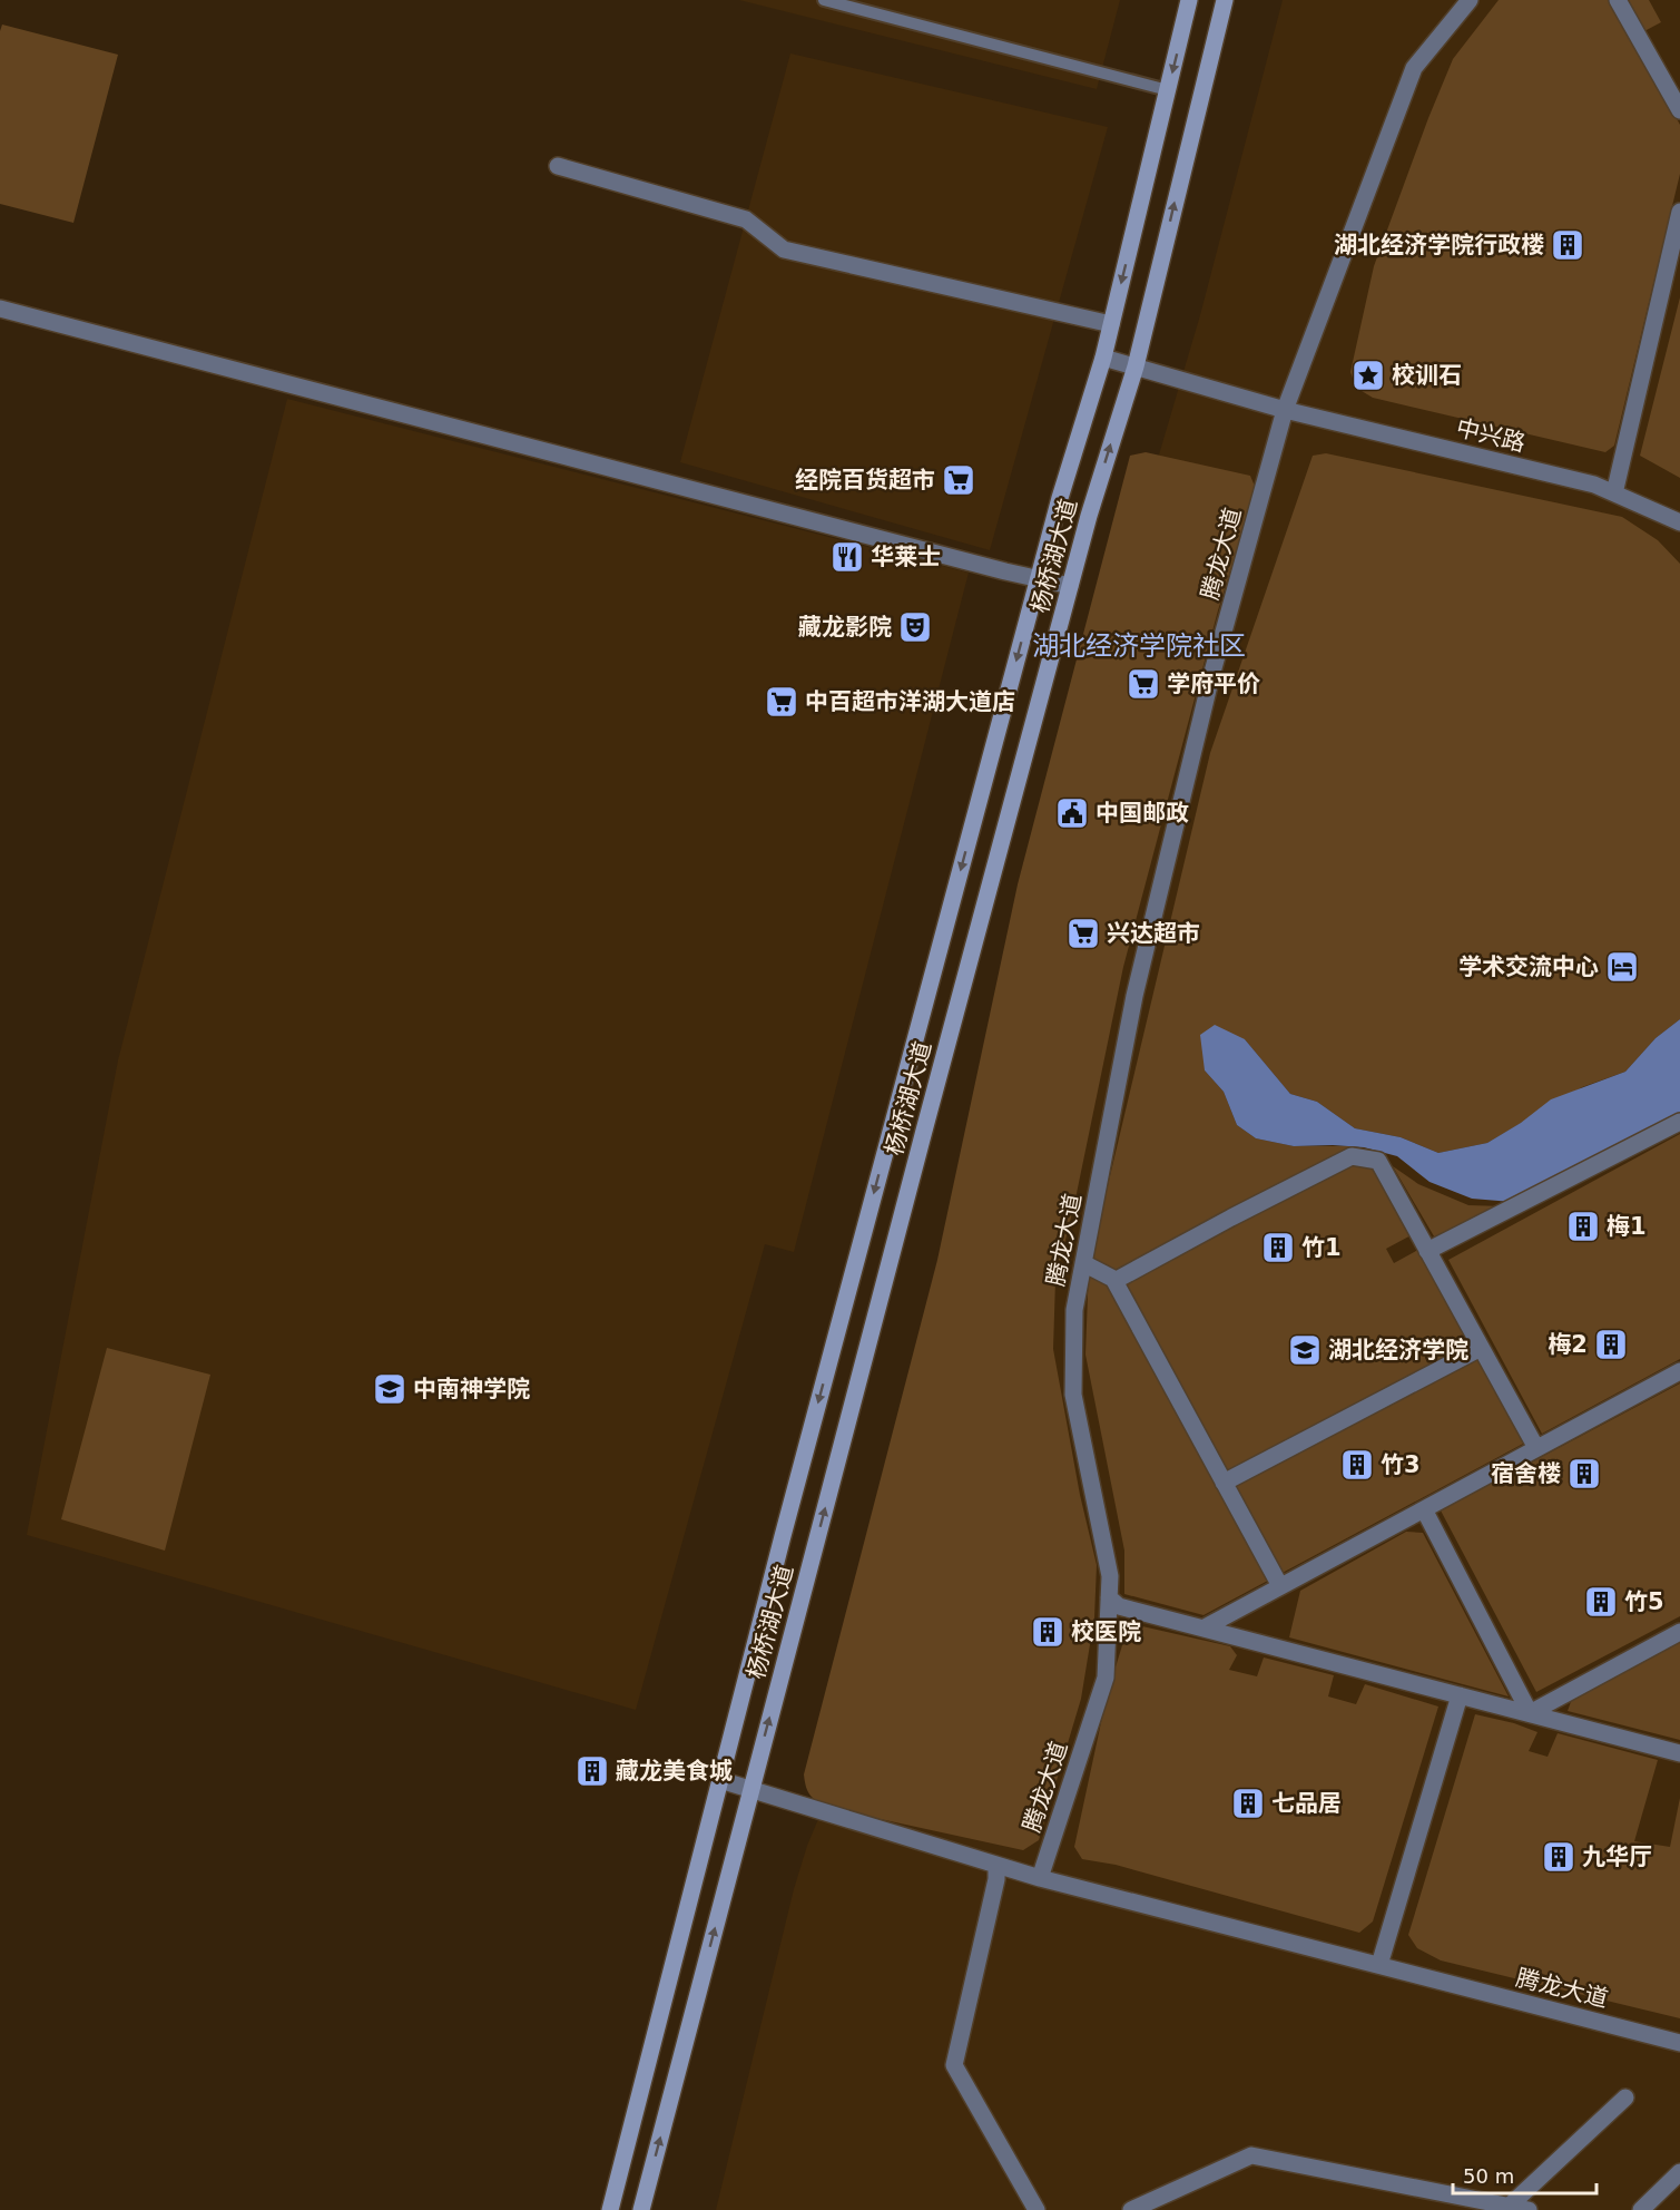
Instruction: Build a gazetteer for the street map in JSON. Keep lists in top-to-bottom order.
{
  "streets": {
    "main road": ["杨桥湖大道"],
    "street": ["中兴路", "腾龙大道"]
  },
  "crossings": [
    ["中兴路", "腾龙大道"],
    ["中兴路", "杨桥湖大道"]
  ],
  "districts": ["湖北经济学院社区"],
  "places": {
    "building": [
      "湖北经济学院行政楼",
      "梅1",
      "竹1",
      "梅2",
      "竹3",
      "宿舍楼",
      "竹5",
      "校医院",
      "藏龙美食城",
      "七品居",
      "九华厅"
    ],
    "place": ["校训石"],
    "supermarket": [
      "经院百货超市",
      "学府平价",
      "中百超市洋湖大道店",
      "兴达超市"
    ],
    "restaurant": ["华莱士"],
    "theatre": ["藏龙影院"],
    "public building": ["中国邮政"],
    "hotel": ["学术交流中心"],
    "school or university": ["湖北经济学院", "中南神学院"]
  },
  "scale_bar": "50 m"
}
